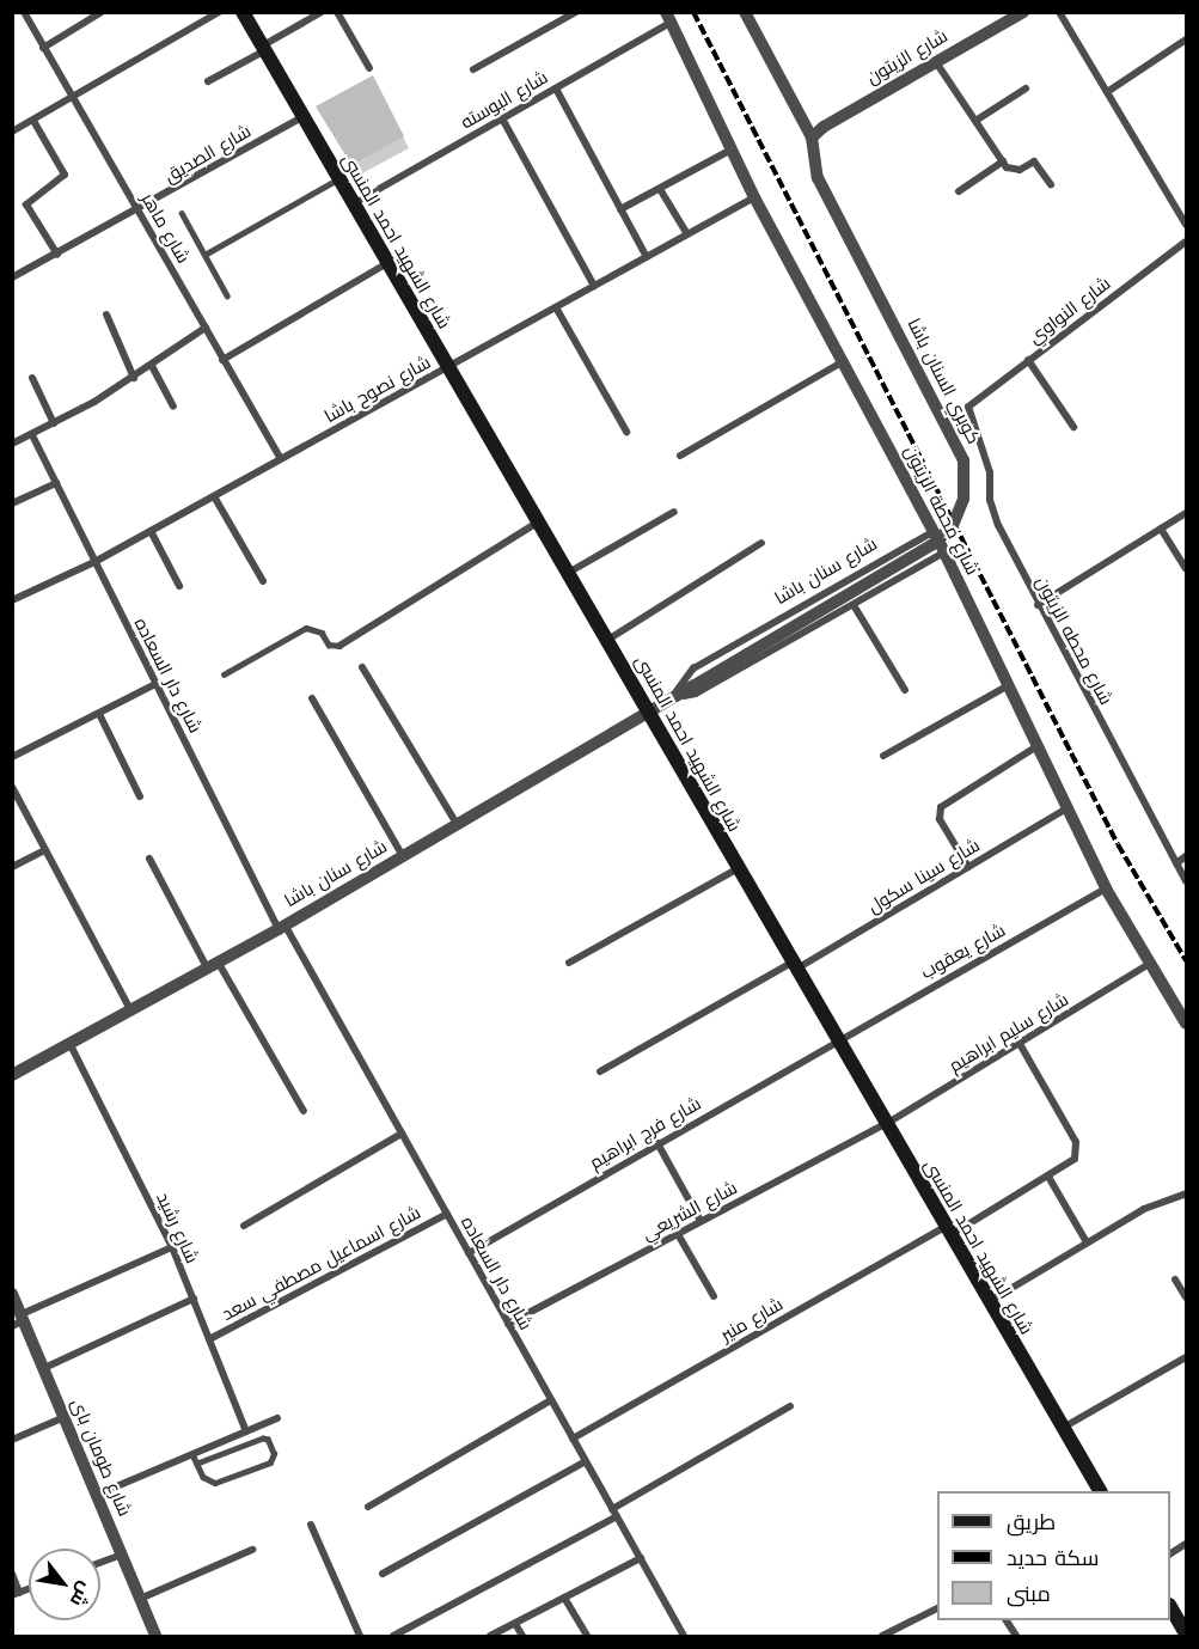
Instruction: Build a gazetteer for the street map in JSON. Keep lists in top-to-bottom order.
{
  "streets": {
    "main road": ["شارع الشهيد احمد المنسى"],
    "street": [
      "شارع الزيتون",
      "شارع البوسته",
      "شارع الصديق",
      "شارع ماهر",
      "شارع النواوي",
      "كوبري السنان باشا",
      "شارع نصوح باشا",
      "شارع محطة الزيتون",
      "شارع سنان باشا",
      "شارع محطه الزيتون",
      "شارع دار السعاده",
      "شارع سينا سكول",
      "شارع يعقوب",
      "شارع سليم ابراهيم",
      "شارع فرج ابراهيم",
      "شارع الشريعي",
      "شارع رشيد",
      "شارع اسماعيل مصطفي سعد",
      "شارع منير",
      "شارع طومان باى"
    ]
  },
  "crossings": [
    ["شارع الزيتون", "كوبري السنان باشا"],
    ["شارع البوسته", "شارع الشهيد احمد المنسى"],
    ["شارع البوسته", "شارع محطة الزيتون"],
    ["شارع الصديق", "شارع ماهر"],
    ["شارع الصديق", "شارع الشهيد احمد المنسى"],
    ["شارع ماهر", "شارع نصوح باشا"],
    ["شارع الشهيد احمد المنسى", "شارع نصوح باشا"],
    ["شارع الشهيد احمد المنسى", "شارع سنان باشا"],
    ["شارع الشهيد احمد المنسى", "شارع سينا سكول"],
    ["شارع الشهيد احمد المنسى", "شارع يعقوب"],
    ["شارع الشهيد احمد المنسى", "شارع سليم ابراهيم"],
    ["شارع الشهيد احمد المنسى", "شارع فرج ابراهيم"],
    ["شارع الشهيد احمد المنسى", "شارع الشريعي"],
    ["شارع الشهيد احمد المنسى", "شارع منير"],
    ["شارع النواوي", "شارع محطه الزيتون"],
    ["كوبري السنان باشا", "شارع سنان باشا"],
    ["شارع نصوح باشا", "شارع محطة الزيتون"],
    ["شارع نصوح باشا", "شارع دار السعاده"],
    ["شارع محطة الزيتون", "شارع سنان باشا"],
    ["شارع محطة الزيتون", "شارع سينا سكول"],
    ["شارع محطة الزيتون", "شارع يعقوب"],
    ["شارع محطة الزيتون", "شارع سليم ابراهيم"],
    ["شارع سنان باشا", "شارع دار السعاده"],
    ["شارع سنان باشا", "شارع رشيد"],
    ["شارع دار السعاده", "شارع فرج ابراهيم"],
    ["شارع دار السعاده", "شارع الشريعي"],
    ["شارع دار السعاده", "شارع اسماعيل مصطفي سعد"],
    ["شارع دار السعاده", "شارع منير"],
    ["شارع يعقوب", "شارع فرج ابراهيم"],
    ["شارع سليم ابراهيم", "شارع الشريعي"],
    ["شارع سليم ابراهيم", "شارع منير"],
    ["شارع رشيد", "شارع اسماعيل مصطفي سعد"]
  ],
  "legend": ["طريق", "سكة حديد", "مبنى"],
  "north": "bottom right"
}
